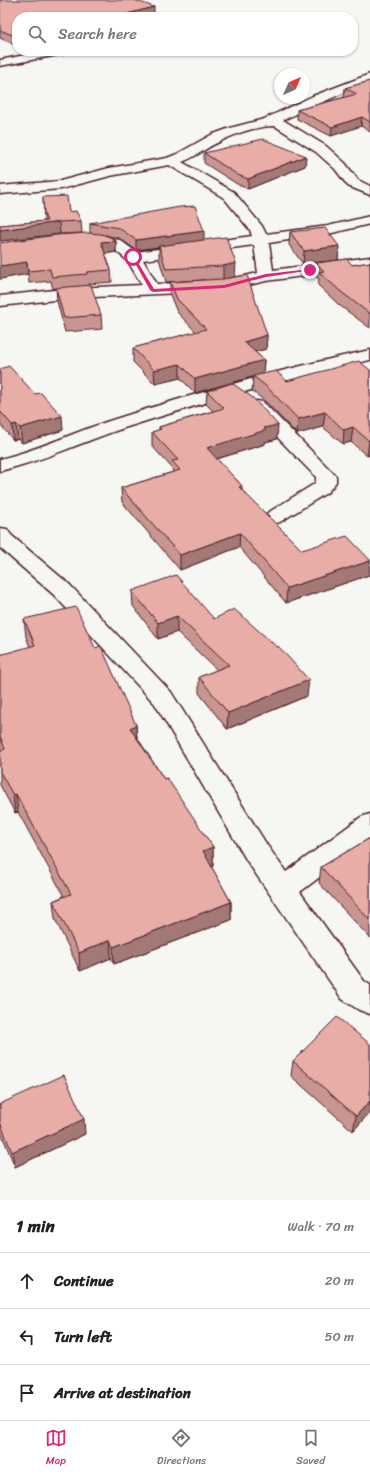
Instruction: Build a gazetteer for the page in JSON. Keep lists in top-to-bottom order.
{
  "north": "top right",
  "page": {
    "search": "Search here",
    "heading": ["1 min", "Walk · 70 m"],
    "list": [
      ["Continue", "20 m"],
      ["Turn left", "50 m"],
      "Arrive at destination"
    ],
    "nav": ["Map", "Directions", "Saved"]
  }
}
